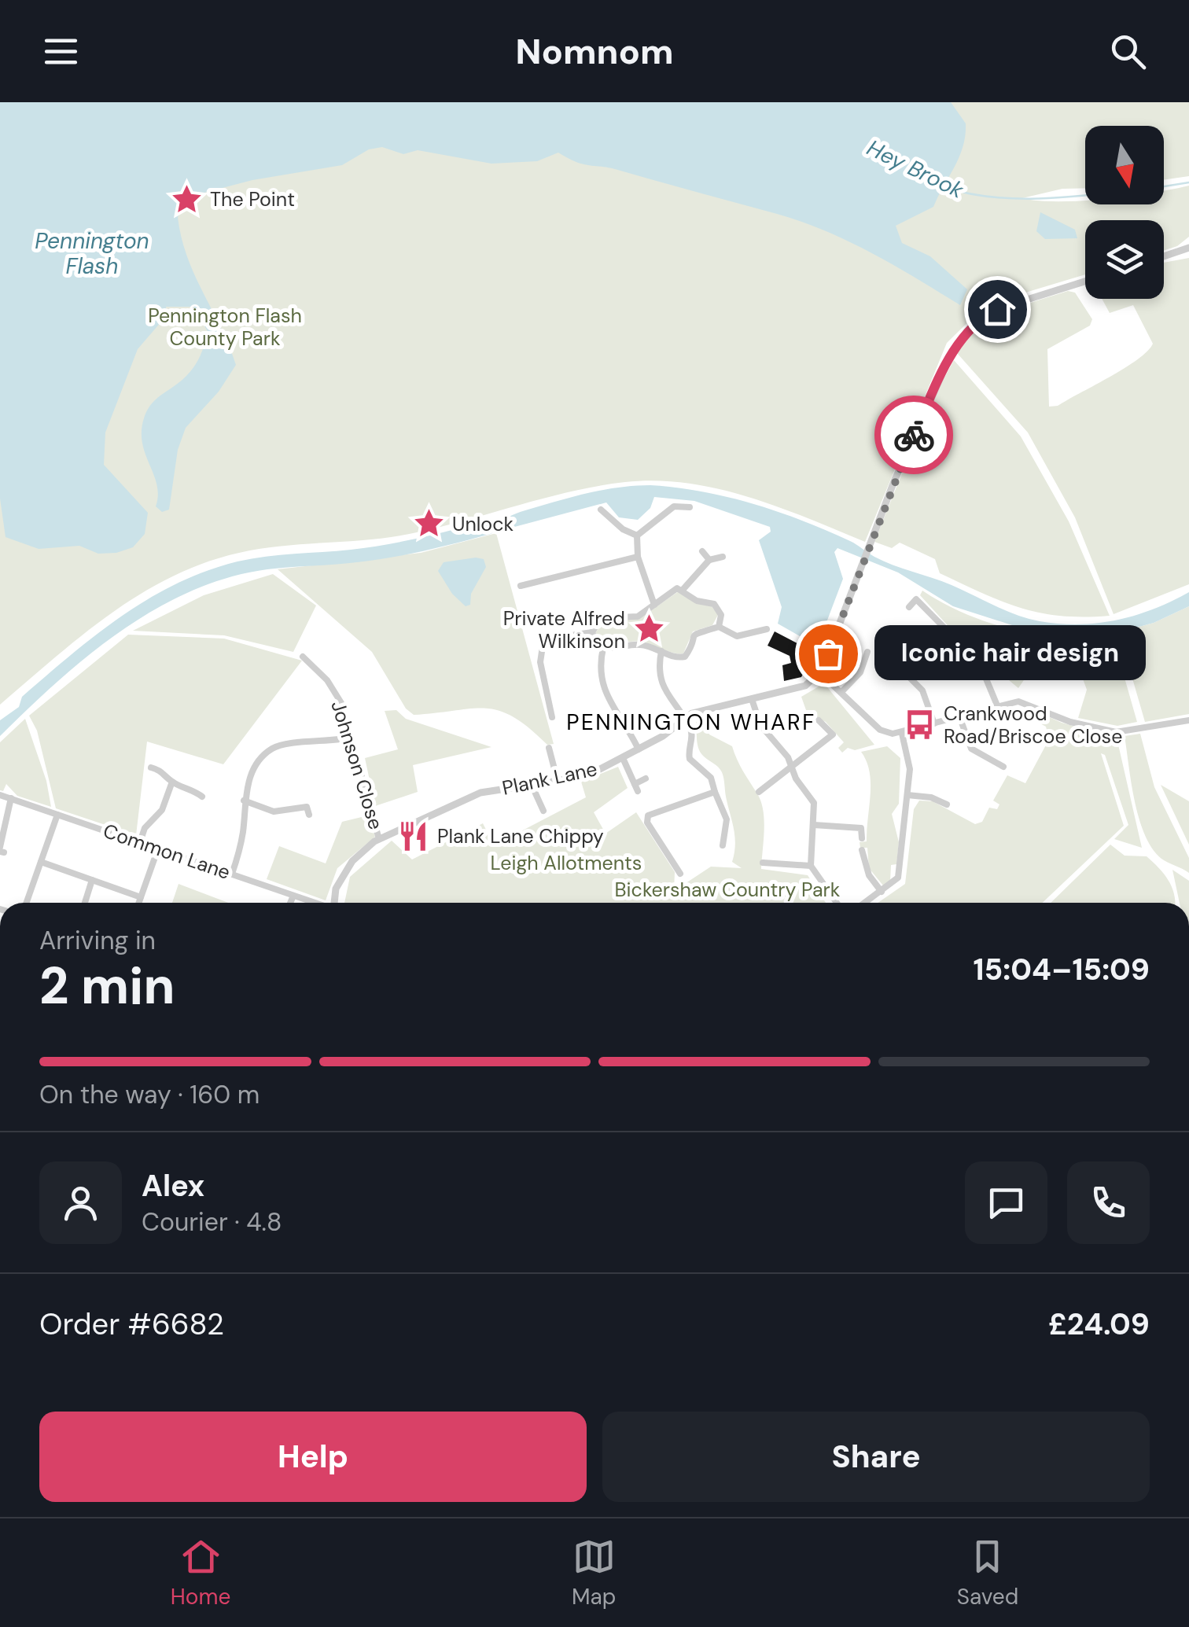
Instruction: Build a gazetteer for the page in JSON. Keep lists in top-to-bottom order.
{
  "streets": {
    "street": ["Johnson Close", "Plank Lane", "Common Lane"]
  },
  "crossings": [
    ["Johnson Close", "Plank Lane"]
  ],
  "districts": ["PENNINGTON WHARF"],
  "water": ["Hey Brook", "Pennington Flash"],
  "parks": ["Pennington Flash County Park", "Leigh Allotments", "Bickershaw Country Park"],
  "places": {
    "place": ["The Point", "Unlock", "Private Alfred Wilkinson"],
    "other": ["Iconic hair design"],
    "bus stop": ["Crankwood Road/Briscoe Close"],
    "restaurant": ["Plank Lane Chippy"]
  },
  "north": "bottom",
  "page": {
    "header": "Nomnom",
    "bubble": "Iconic hair design",
    "heading": ["2 min", "Arriving in", "15:04–15:09"],
    "panel": [
      "Alex",
      "Courier · 4.8",
      "Order #6682",
      "£24.09"
    ],
    "bar": "On the way · 160 m",
    "buttons": ["Help", "Share"],
    "tabs": ["Home", "Map", "Saved"]
  }
}
